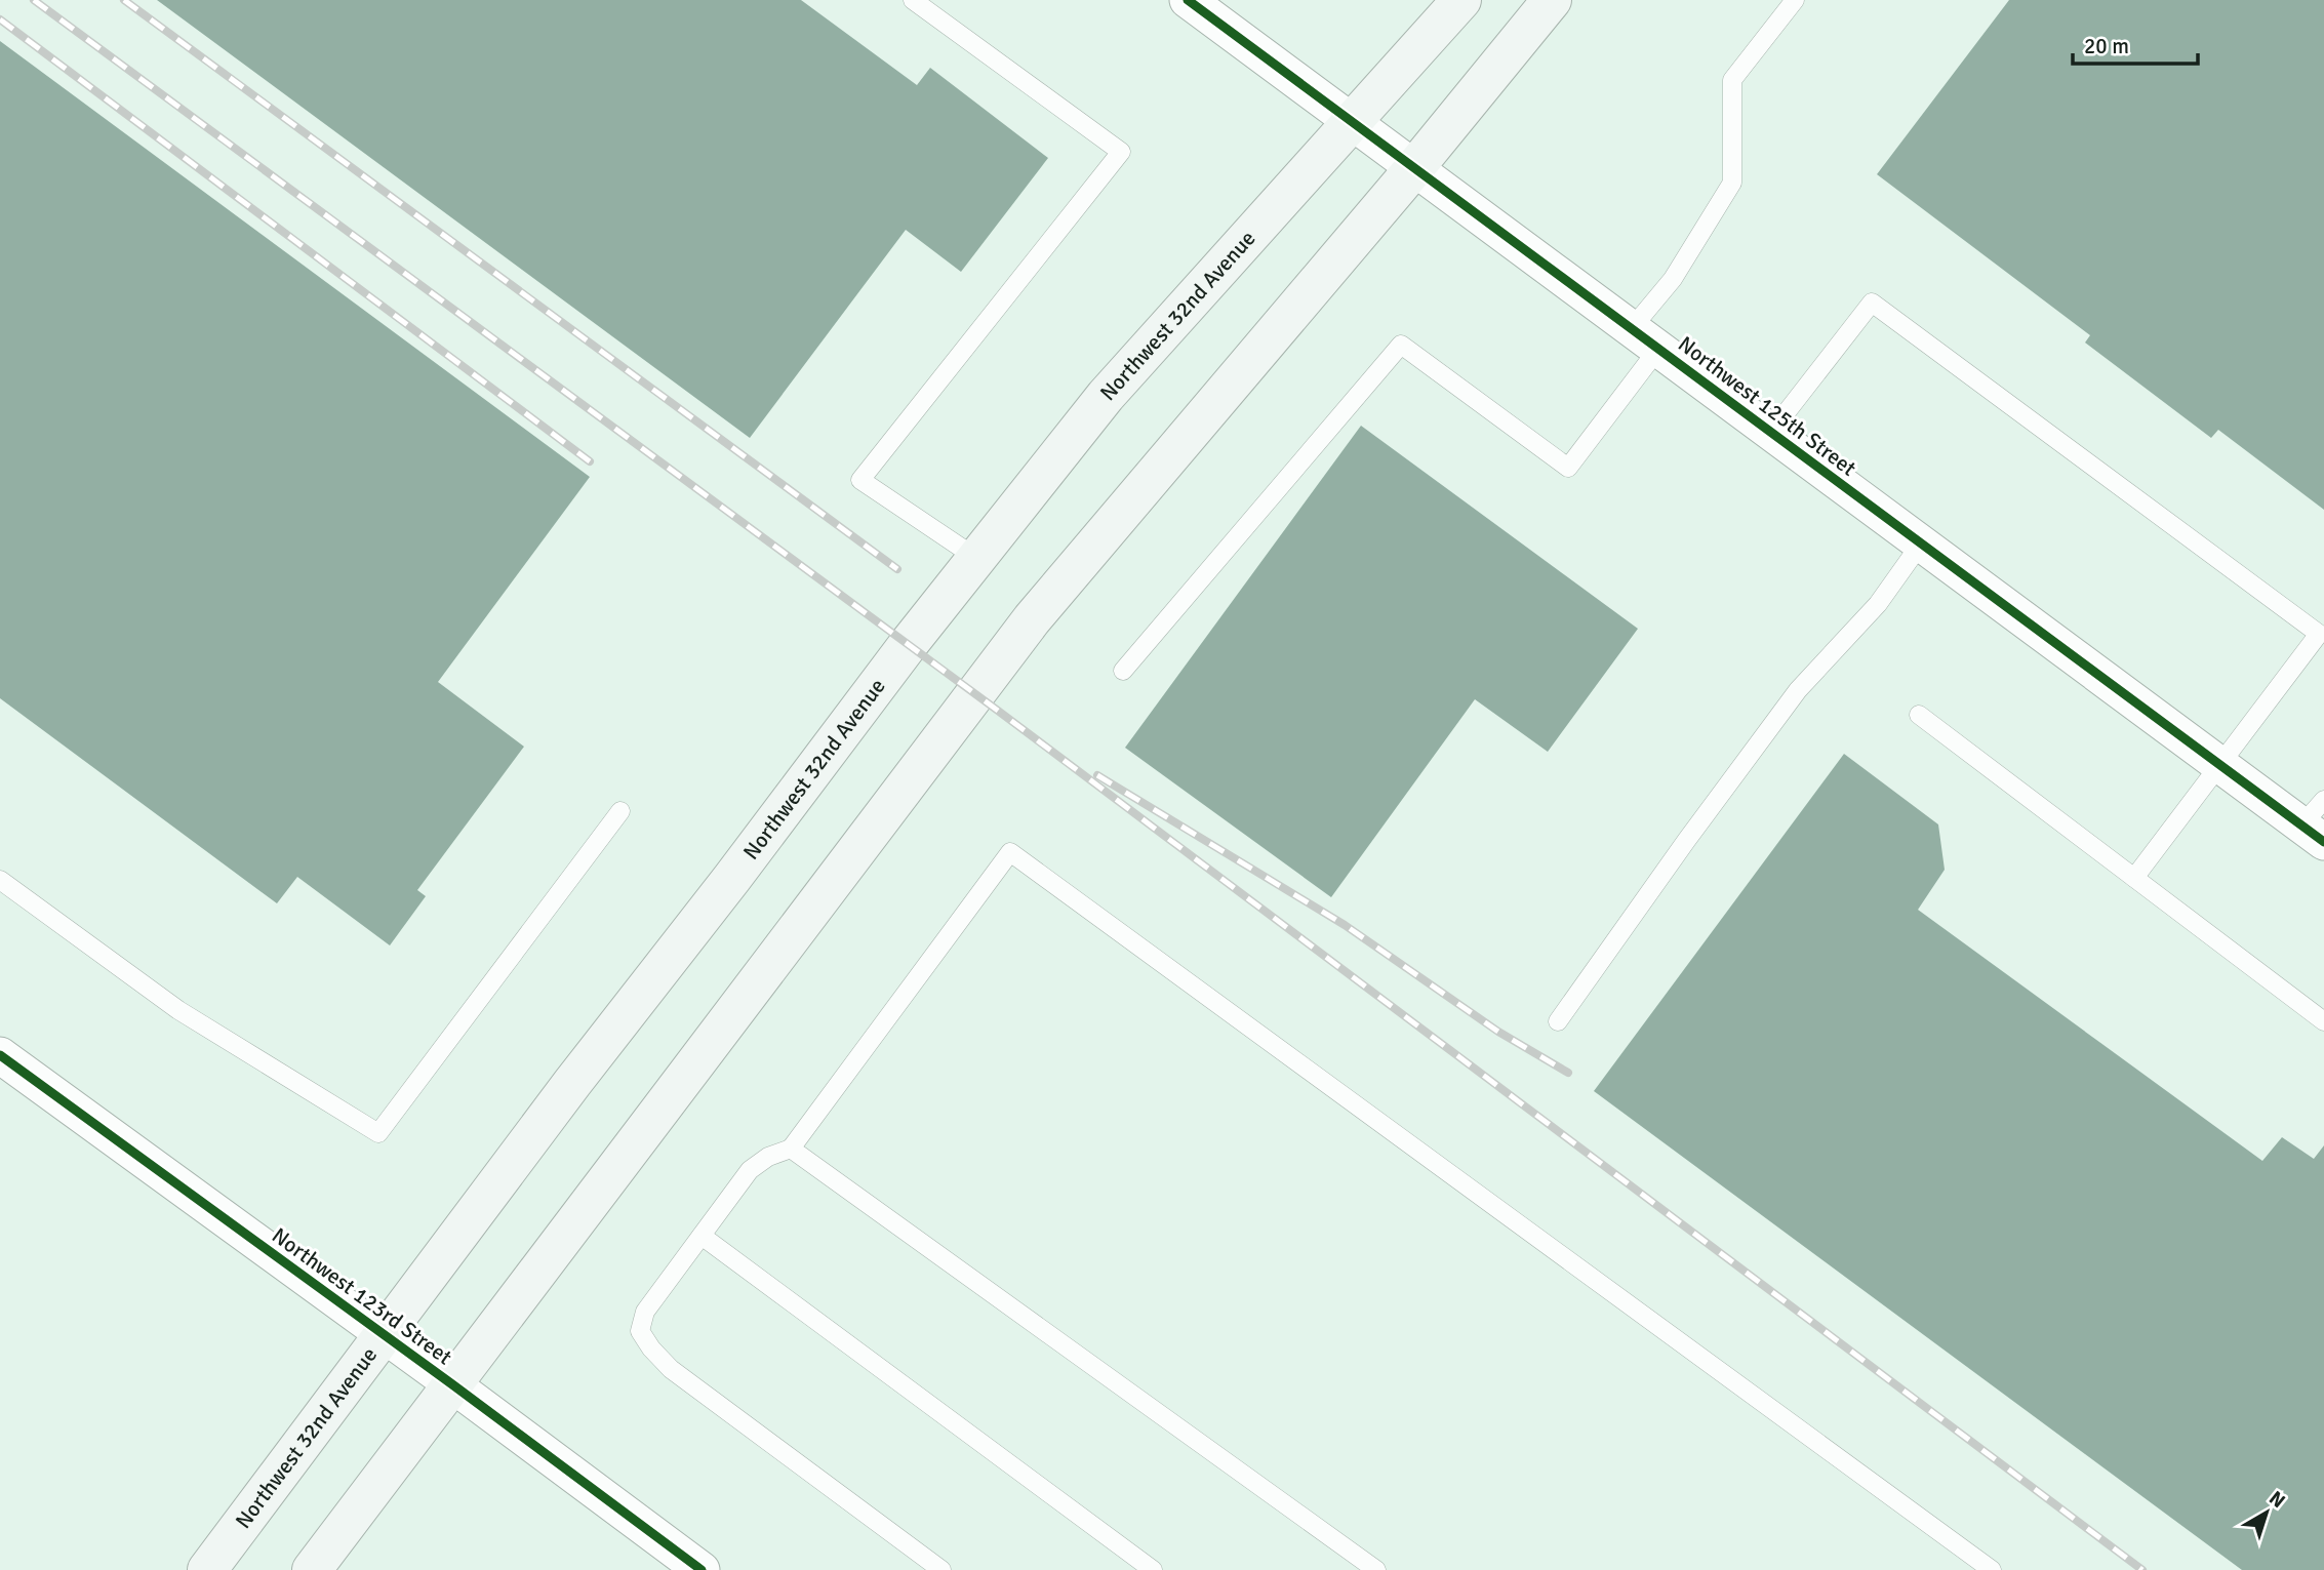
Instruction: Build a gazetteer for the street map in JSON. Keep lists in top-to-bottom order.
{
  "streets": {
    "main road": ["Northwest 32nd Avenue"],
    "street": ["Northwest 125th Street", "Northwest 123rd Street"]
  },
  "crossings": [
    ["Northwest 32nd Avenue", "Northwest 125th Street"],
    ["Northwest 32nd Avenue", "Northwest 123rd Street"]
  ],
  "scale_bar": "20 m",
  "north": "top right"
}
